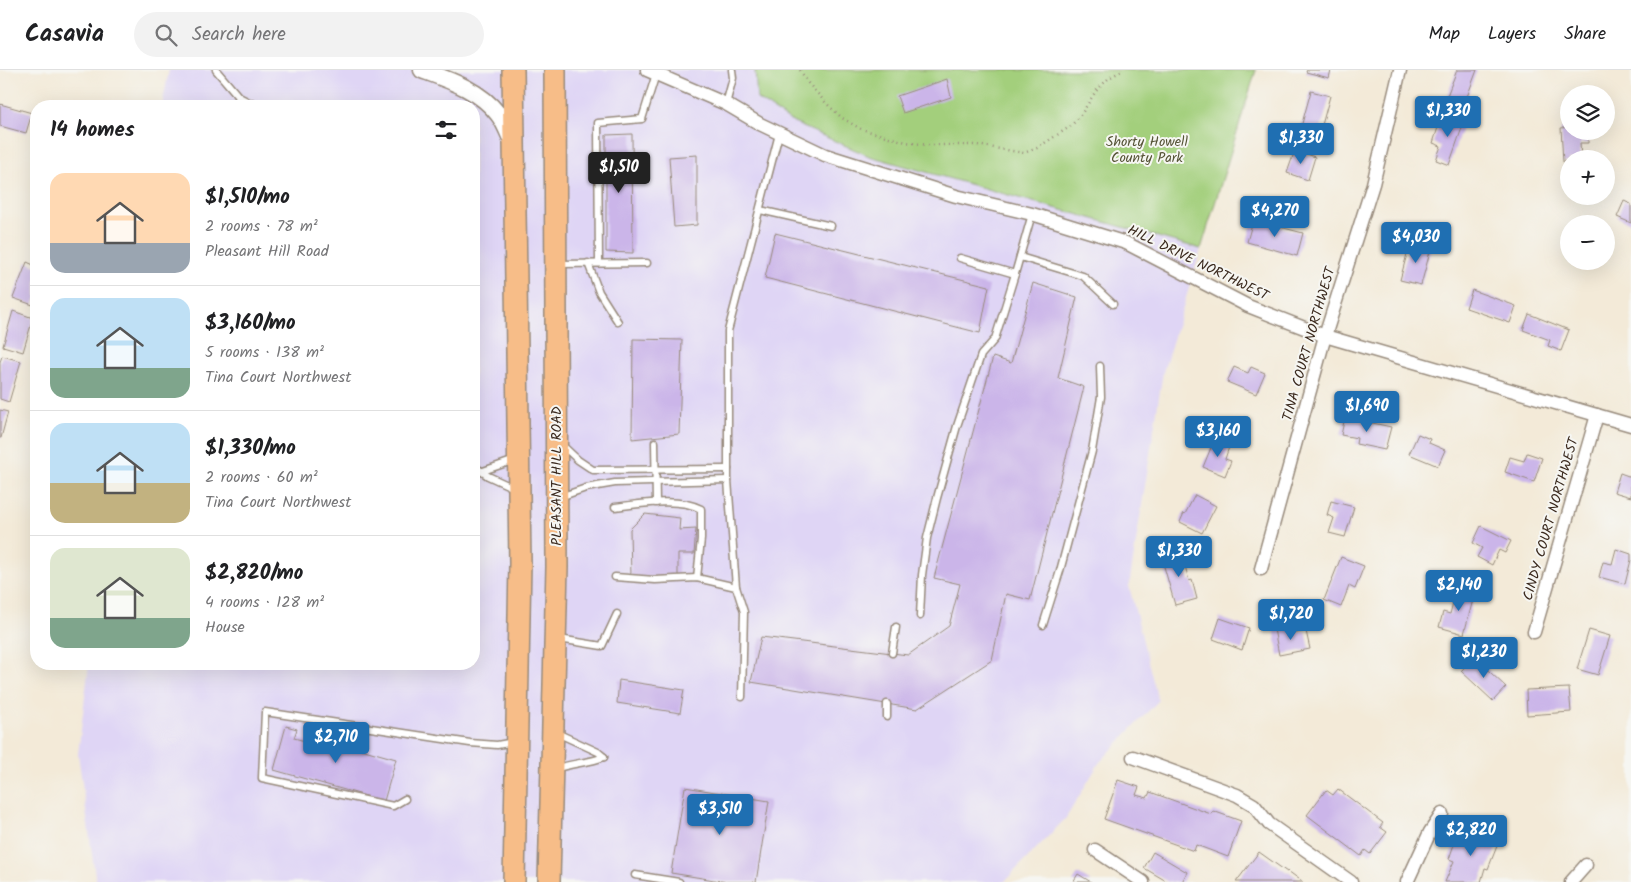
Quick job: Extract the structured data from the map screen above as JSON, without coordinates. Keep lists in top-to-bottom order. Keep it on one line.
{"streets":{"highway":["PLEASANT HILL ROAD"],"street":["HILL DRIVE NORTHWEST","TINA COURT NORTHWEST","CINDY COURT NORTHWEST"]},"crossings":[["HILL DRIVE NORTHWEST","TINA COURT NORTHWEST"],["HILL DRIVE NORTHWEST","CINDY COURT NORTHWEST"]],"parks":["Shorty Howell County Park"],"page":{"header":"Casavia","search":"Search here","nav":["Map","Layers","Share"],"map_buttons":["+","−"],"price":["$1,330","$1,330","$1,510","$4,270","$4,030","$1,690","$3,160","$1,330","$2,140","$1,720","$1,230","$2,710","$3,510","$2,820"],"heading":"14 homes","list":[{"name":"$1,510/mo","note":"2 rooms · 78 m² · Pleasant Hill Road"},{"name":"$3,160/mo","note":"5 rooms · 138 m² · Tina Court Northwest"},{"name":"$1,330/mo","note":"2 rooms · 60 m² · Tina Court Northwest"},{"name":"$2,820/mo","note":"4 rooms · 128 m² · House"}]}}
